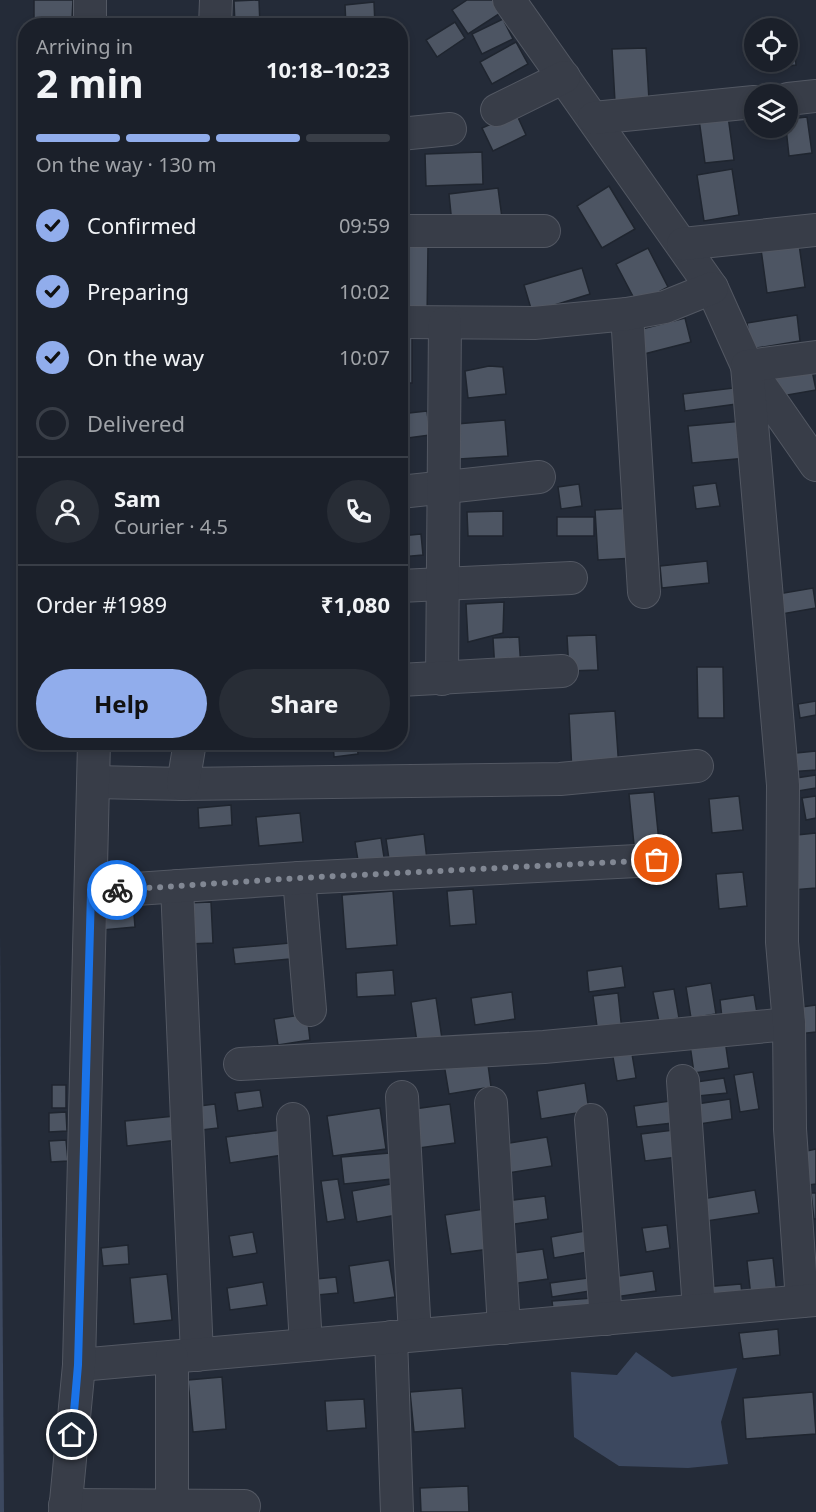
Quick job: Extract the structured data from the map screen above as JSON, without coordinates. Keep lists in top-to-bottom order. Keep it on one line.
{"page":{"heading":["2 min","Arriving in","10:18–10:23"],"panel":["Sam","Courier · 4.5","Order #1989","₹1,080"],"bar":"On the way · 130 m","list":[["Confirmed","09:59"],["Preparing","10:02"],["On the way","10:07"],"Delivered"],"buttons":["Help","Share"]}}
